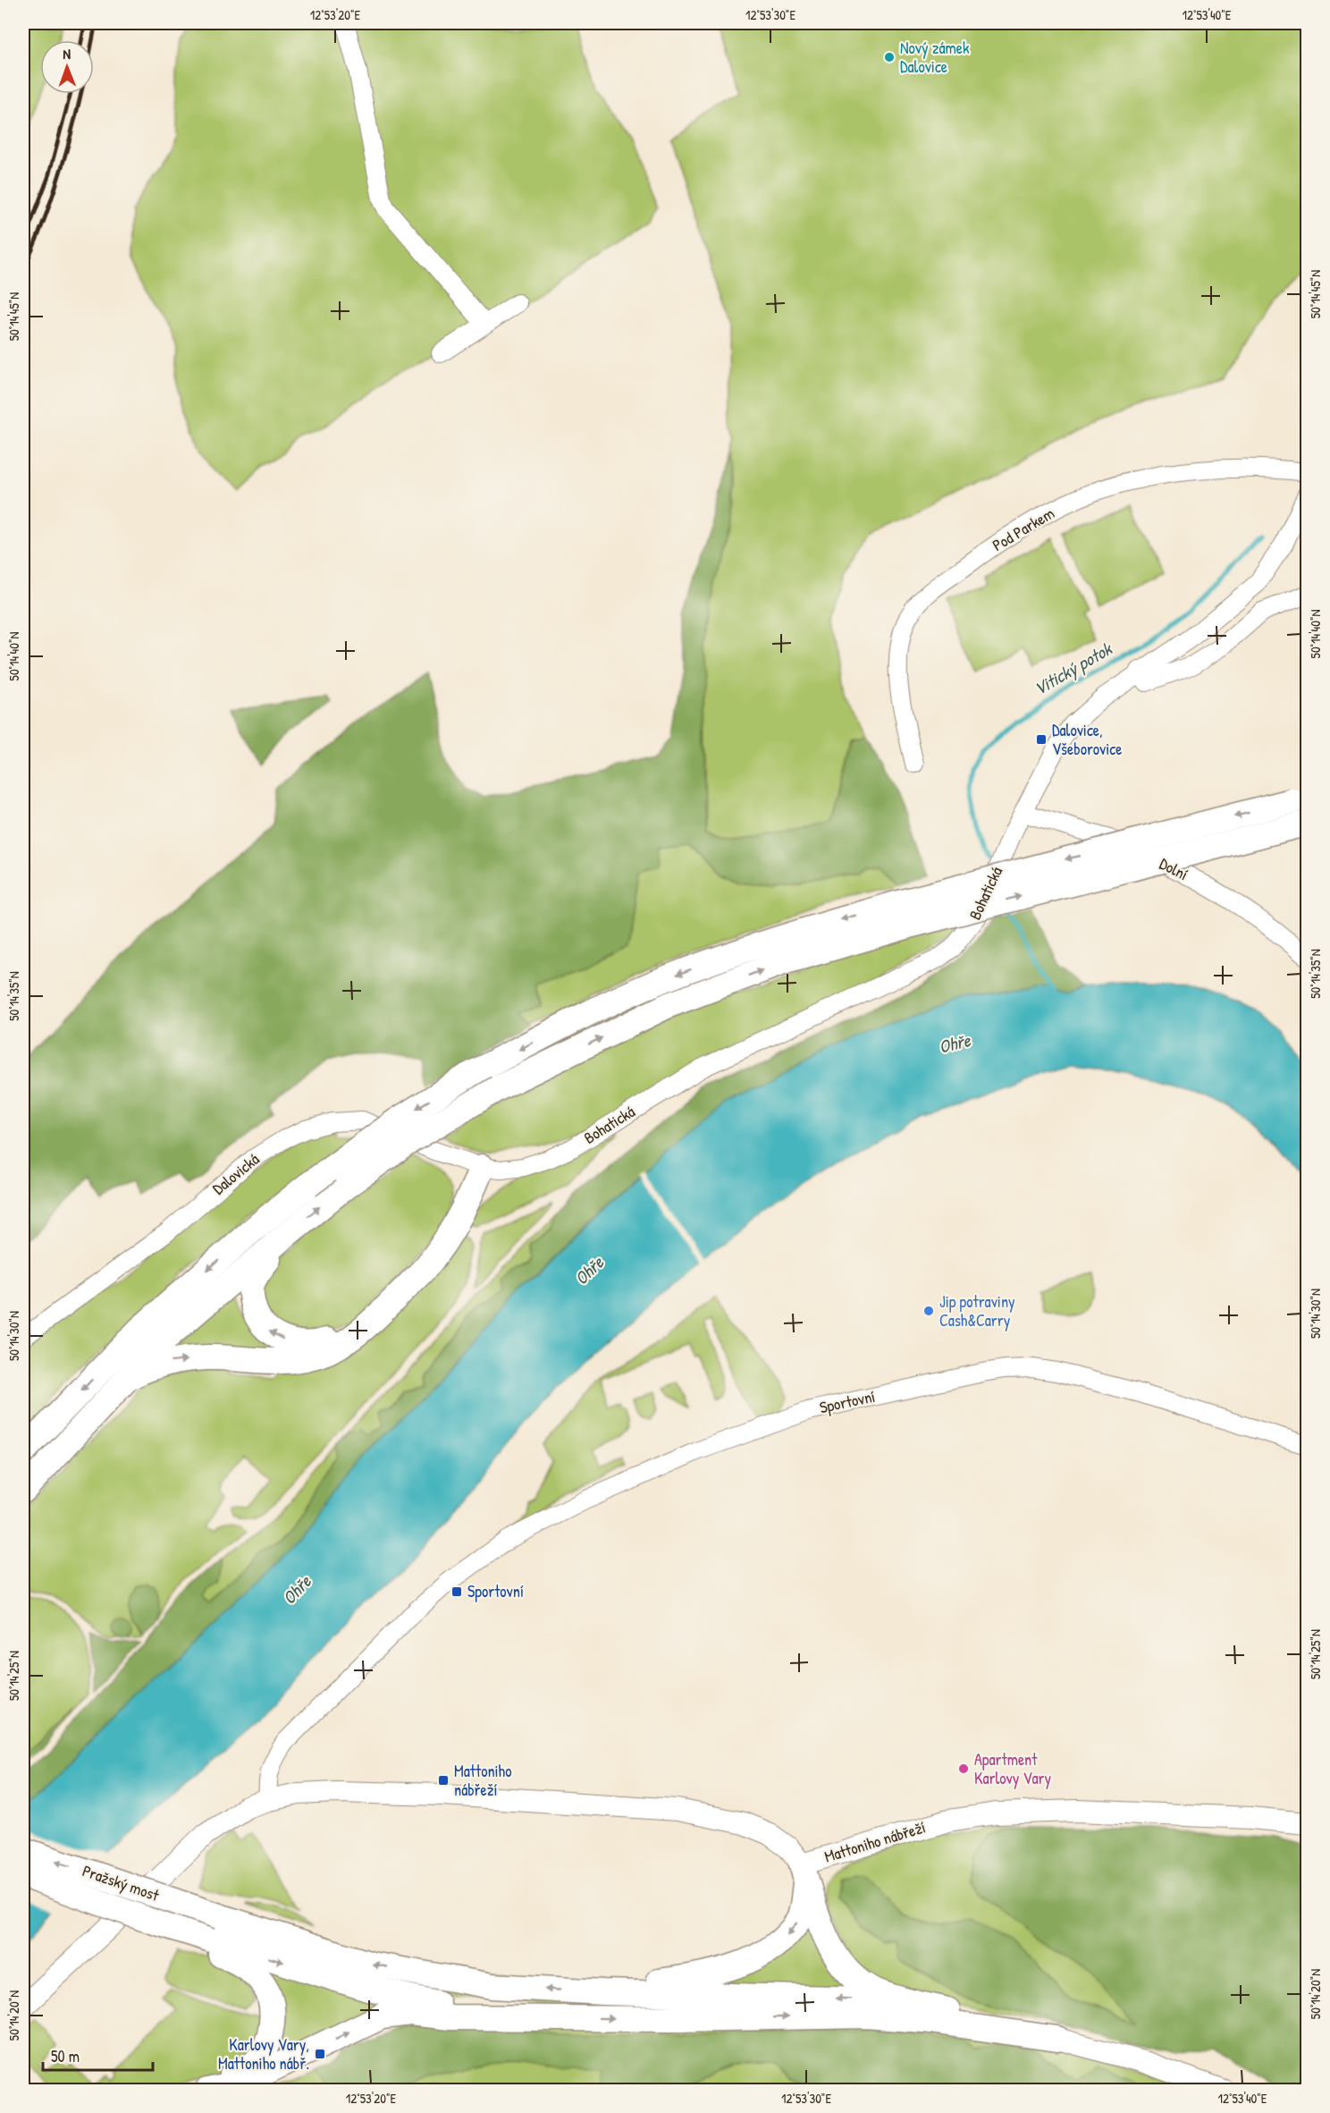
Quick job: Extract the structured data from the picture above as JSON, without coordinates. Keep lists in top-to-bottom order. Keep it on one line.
{"streets":{"highway":["Pražský most"],"main road":["Mattoniho nábřeží"],"street":["Pod Parkem","Dolní","Bohatická","Dalovická","Sportovní"]},"crossings":[["Dolní","Bohatická"],["Bohatická","Dalovická"]],"water":["Vitický potok","Ohře"],"places":{"other":["Nový zámek Dalovice","Jip potraviny Cash&Carry","Apartment Karlovy Vary"],"transit":["Dalovice, Všeborovice","Sportovní","Mattoniho nábřeží","Karlovy Vary, Mattoniho nábř."]},"scale_bar":"50 m","north":"top","coordinates":["12°53'20\"E","12°53'30\"E","12°53'40\"E","50°14'45\"N","50°14'40\"N","50°14'35\"N","50°14'30\"N","50°14'25\"N","50°14'20\"N"]}
